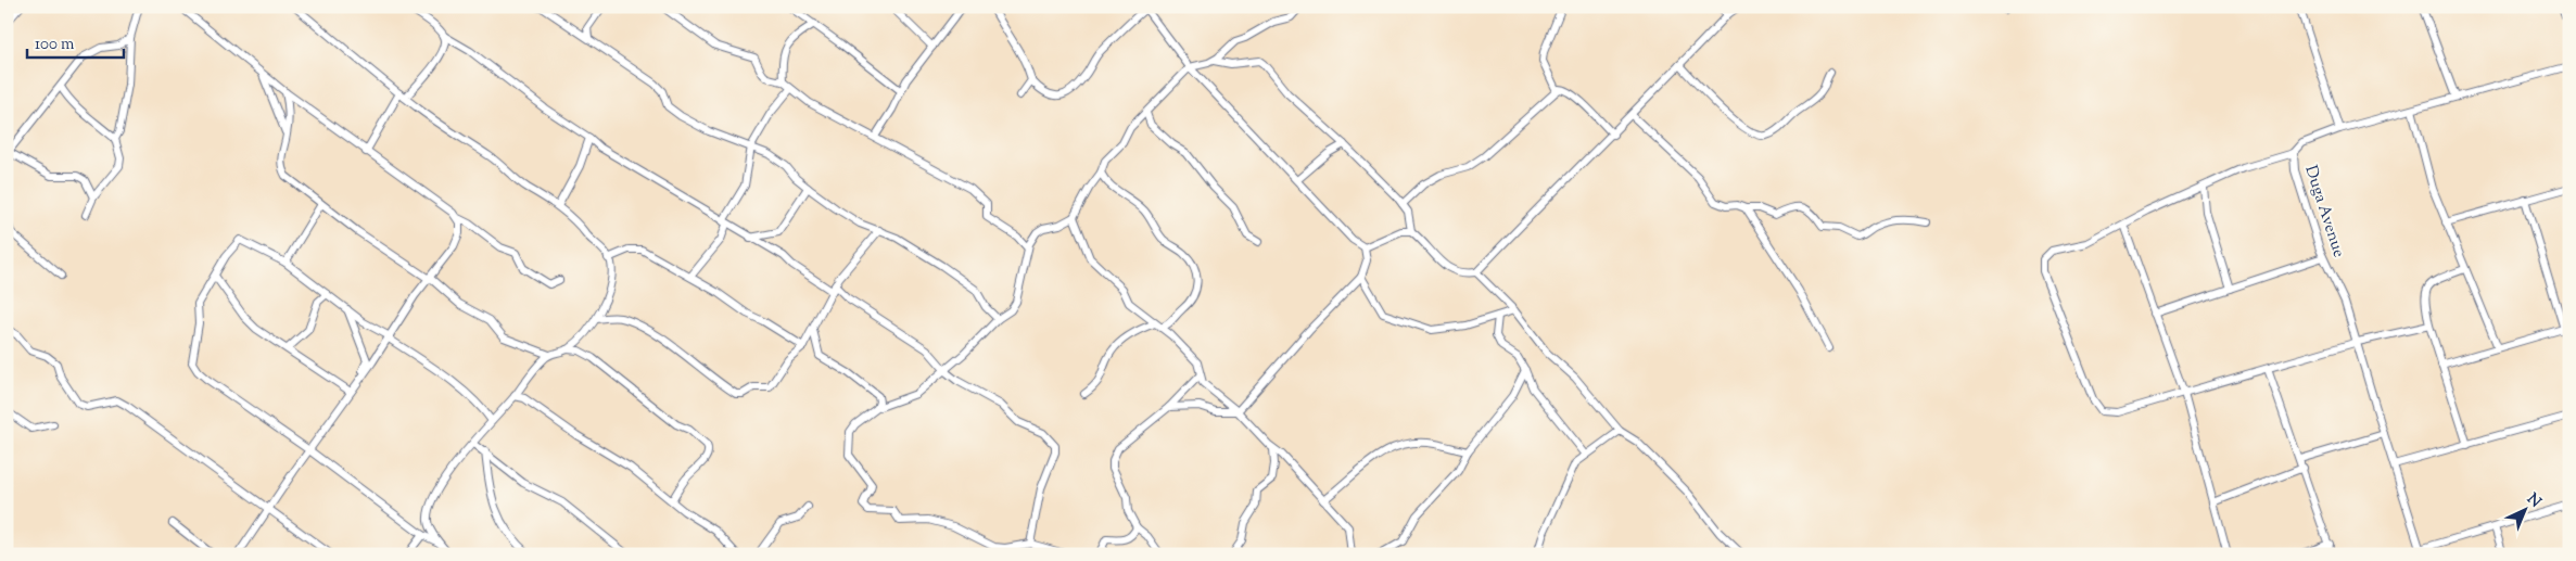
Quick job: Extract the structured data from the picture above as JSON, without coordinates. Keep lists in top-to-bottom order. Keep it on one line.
{"streets":{"street":["Duga Avenue"]},"scale_bar":"100 m","north":"top right"}
